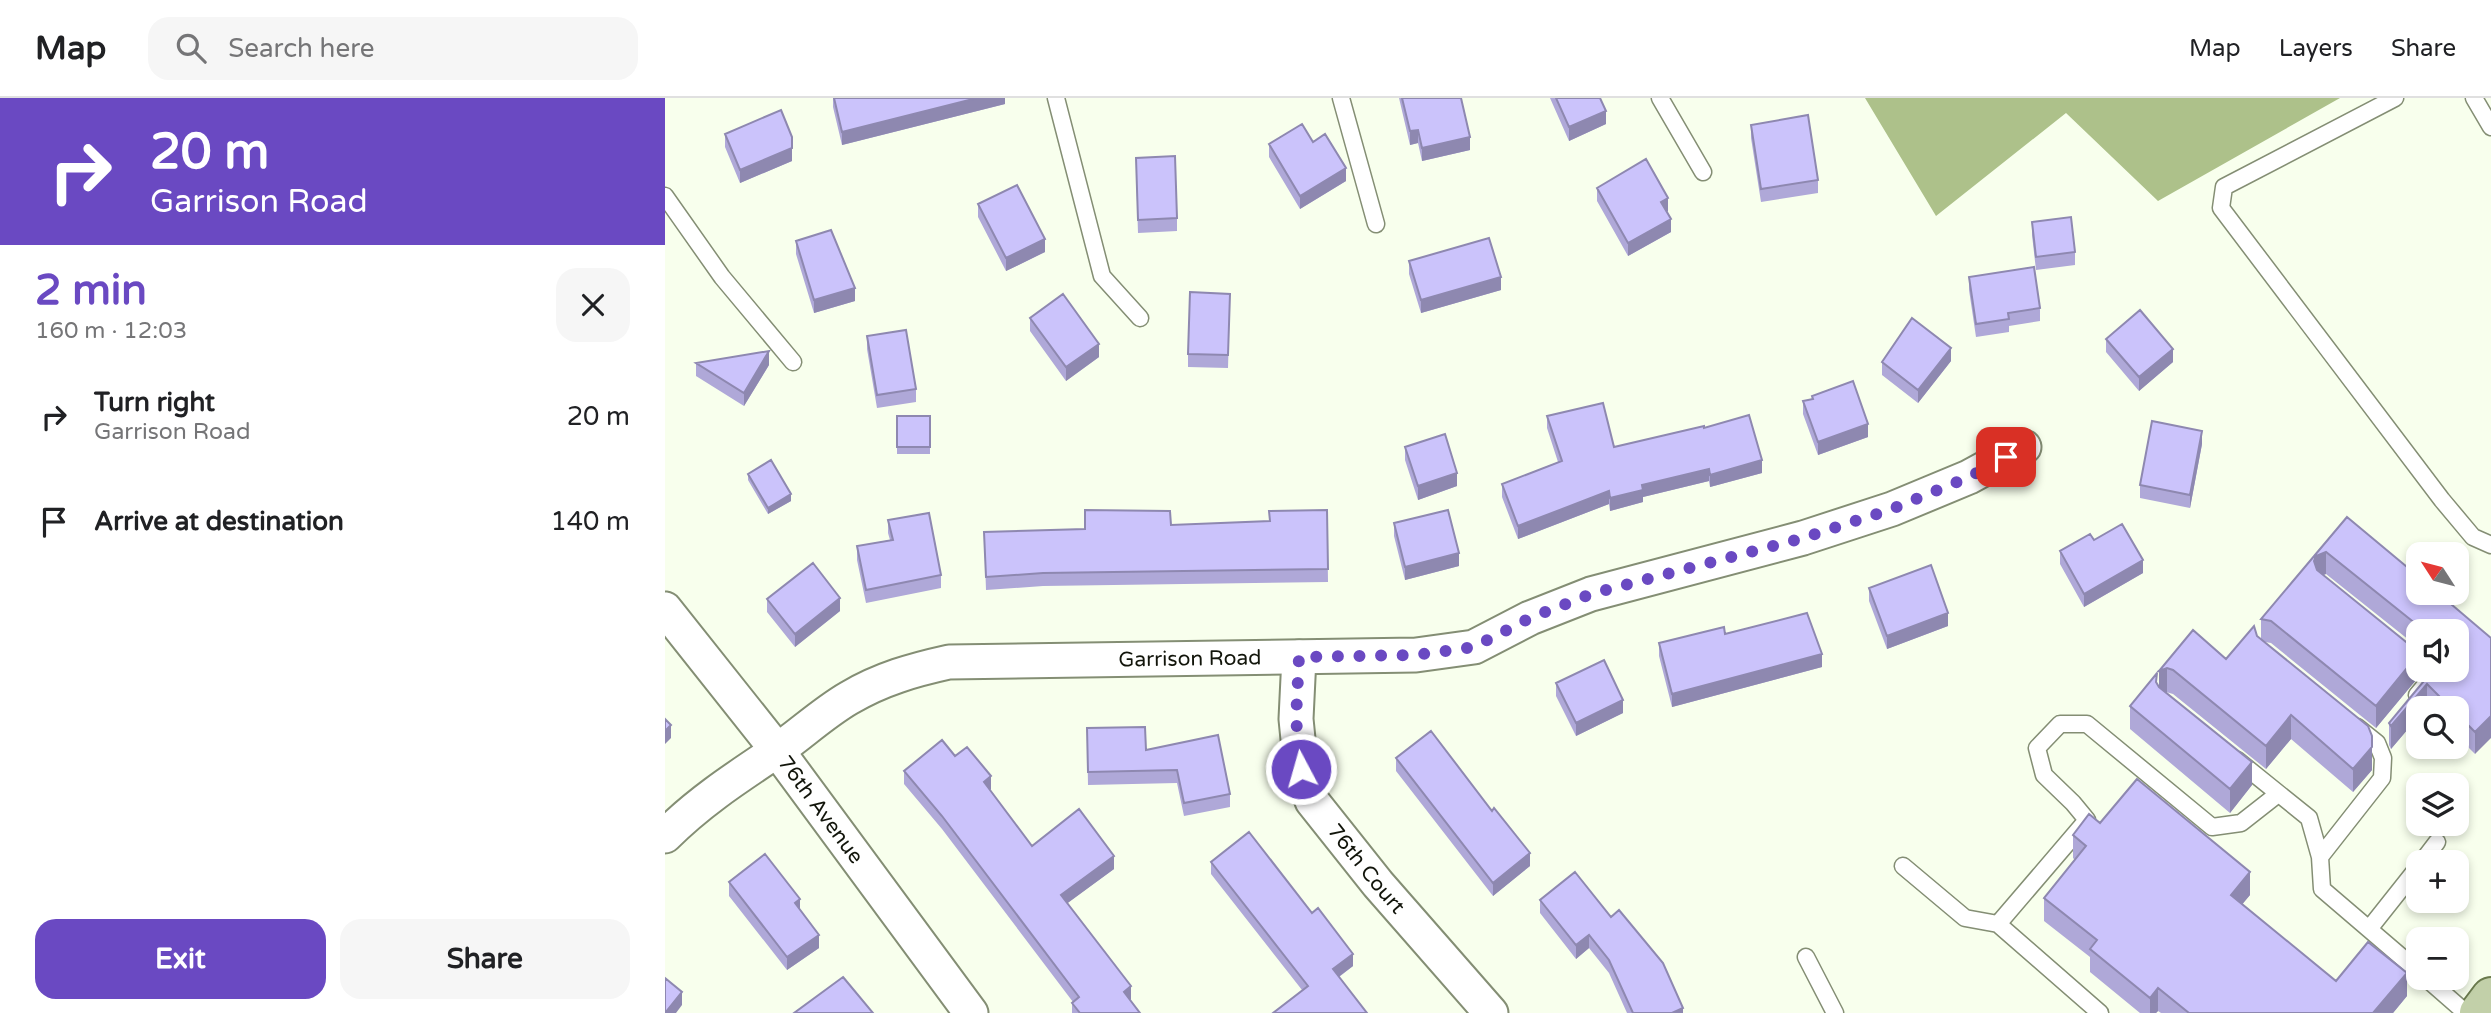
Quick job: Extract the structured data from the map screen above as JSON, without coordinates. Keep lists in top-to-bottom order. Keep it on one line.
{"streets":{"street":["Garrison Road","76th Avenue","76th Court"]},"crossings":[["Garrison Road","76th Avenue"],["Garrison Road","76th Court"]],"north":"top left","page":{"header":"Map","search":"Search here","nav":["Map","Layers","Share"],"turn":["20 m","Garrison Road"],"heading":["2 min","160 m · 12:03"],"list":[{"name":"Turn right","note":"Garrison Road","value":"20 m"},{"name":"Arrive at destination","value":"140 m"}],"map_buttons":["+","−"],"buttons":["Exit","Share"]}}
